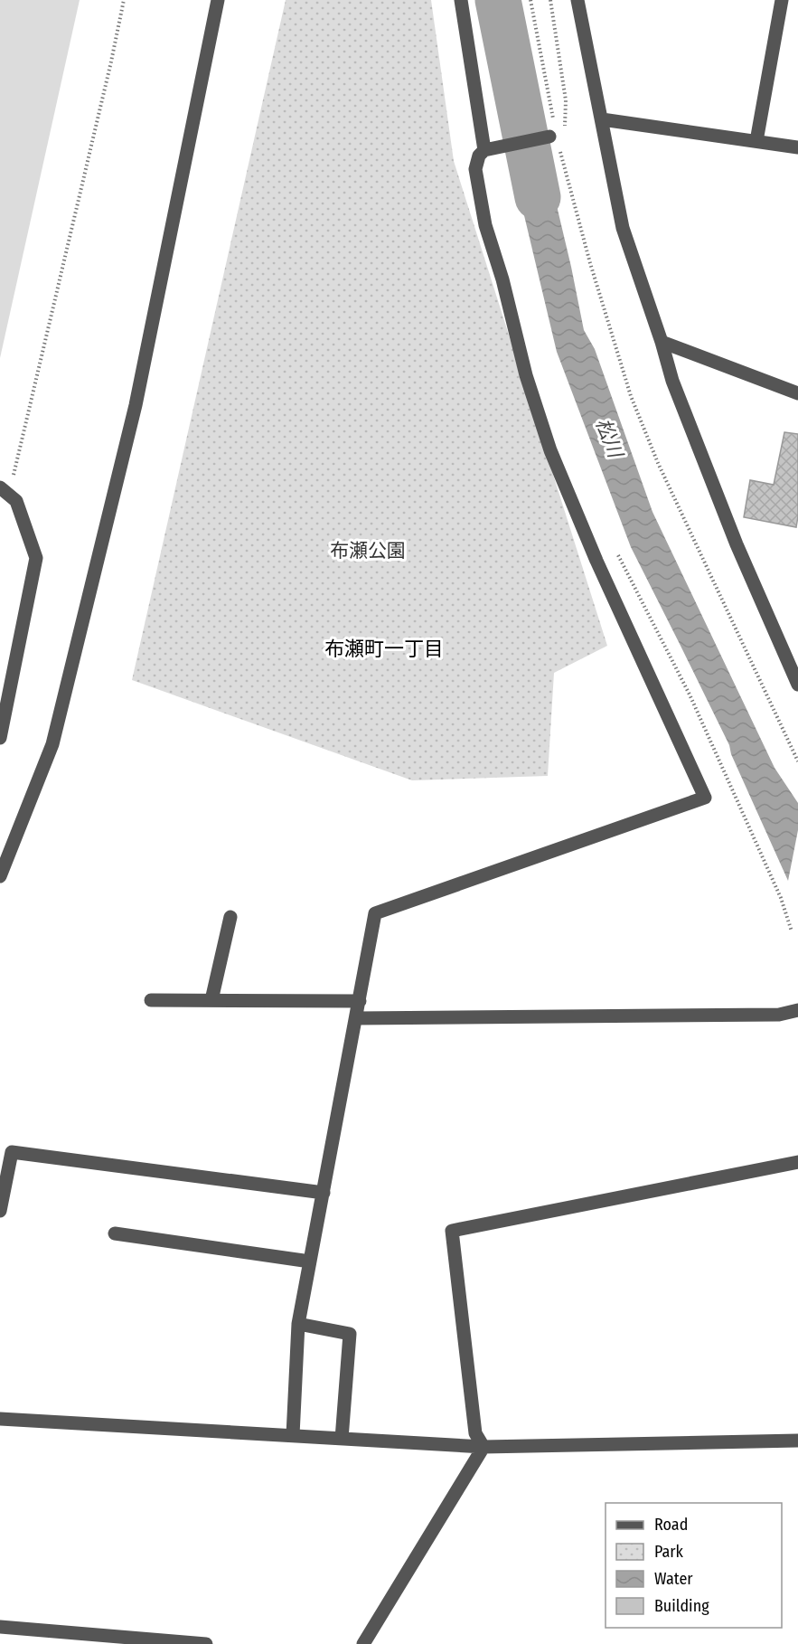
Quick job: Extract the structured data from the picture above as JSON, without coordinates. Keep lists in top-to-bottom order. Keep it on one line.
{"districts":["布瀬町一丁目"],"water":["松川"],"parks":["布瀬公園"],"legend":["Road","Park","Water","Building"]}
